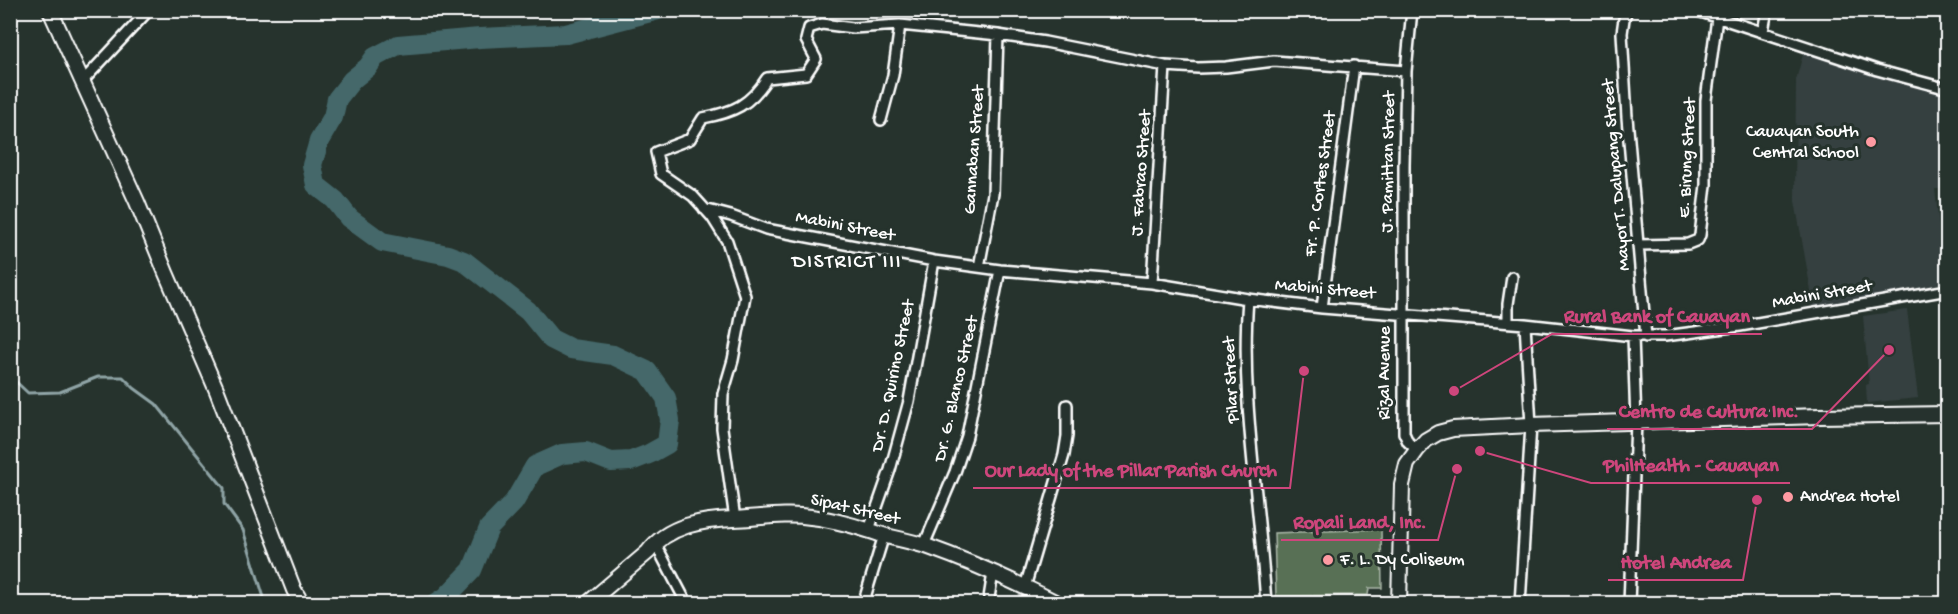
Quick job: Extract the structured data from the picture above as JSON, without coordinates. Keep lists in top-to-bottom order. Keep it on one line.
{"streets":{"street":["Gannaban Street","E. Birung Street","J. Pamittan Street","J. Fabrao Street","Mayor T. Dalupang Street","Fr. P. Cortes Street","Mabini Street","Rizal Avenue","Dr. D. Quirino Street","Pilar Street","Dr. G. Blanco Street","Sipat Street"]},"crossings":[["Gannaban Street","Mabini Street"],["E. Birung Street","Mayor T. Dalupang Street"],["J. Pamittan Street","Mabini Street"],["J. Pamittan Street","Rizal Avenue"],["J. Fabrao Street","Mabini Street"],["Mayor T. Dalupang Street","Mabini Street"],["Fr. P. Cortes Street","Mabini Street"],["Mabini Street","Rizal Avenue"],["Mabini Street","Dr. D. Quirino Street"],["Mabini Street","Pilar Street"],["Mabini Street","Dr. G. Blanco Street"],["Dr. D. Quirino Street","Sipat Street"],["Dr. G. Blanco Street","Sipat Street"]],"districts":["DISTRICT III"],"places":["Cauayan South Central School","Centro de Cultura Inc.","Our Lady of the Pillar Parish Church","Rural Bank of Cauayan","PhilHealth - Cauayan","Ropali Land, Inc.","Andrea Hotel","Hotel Andrea","F. L. Dy Coliseum"]}
